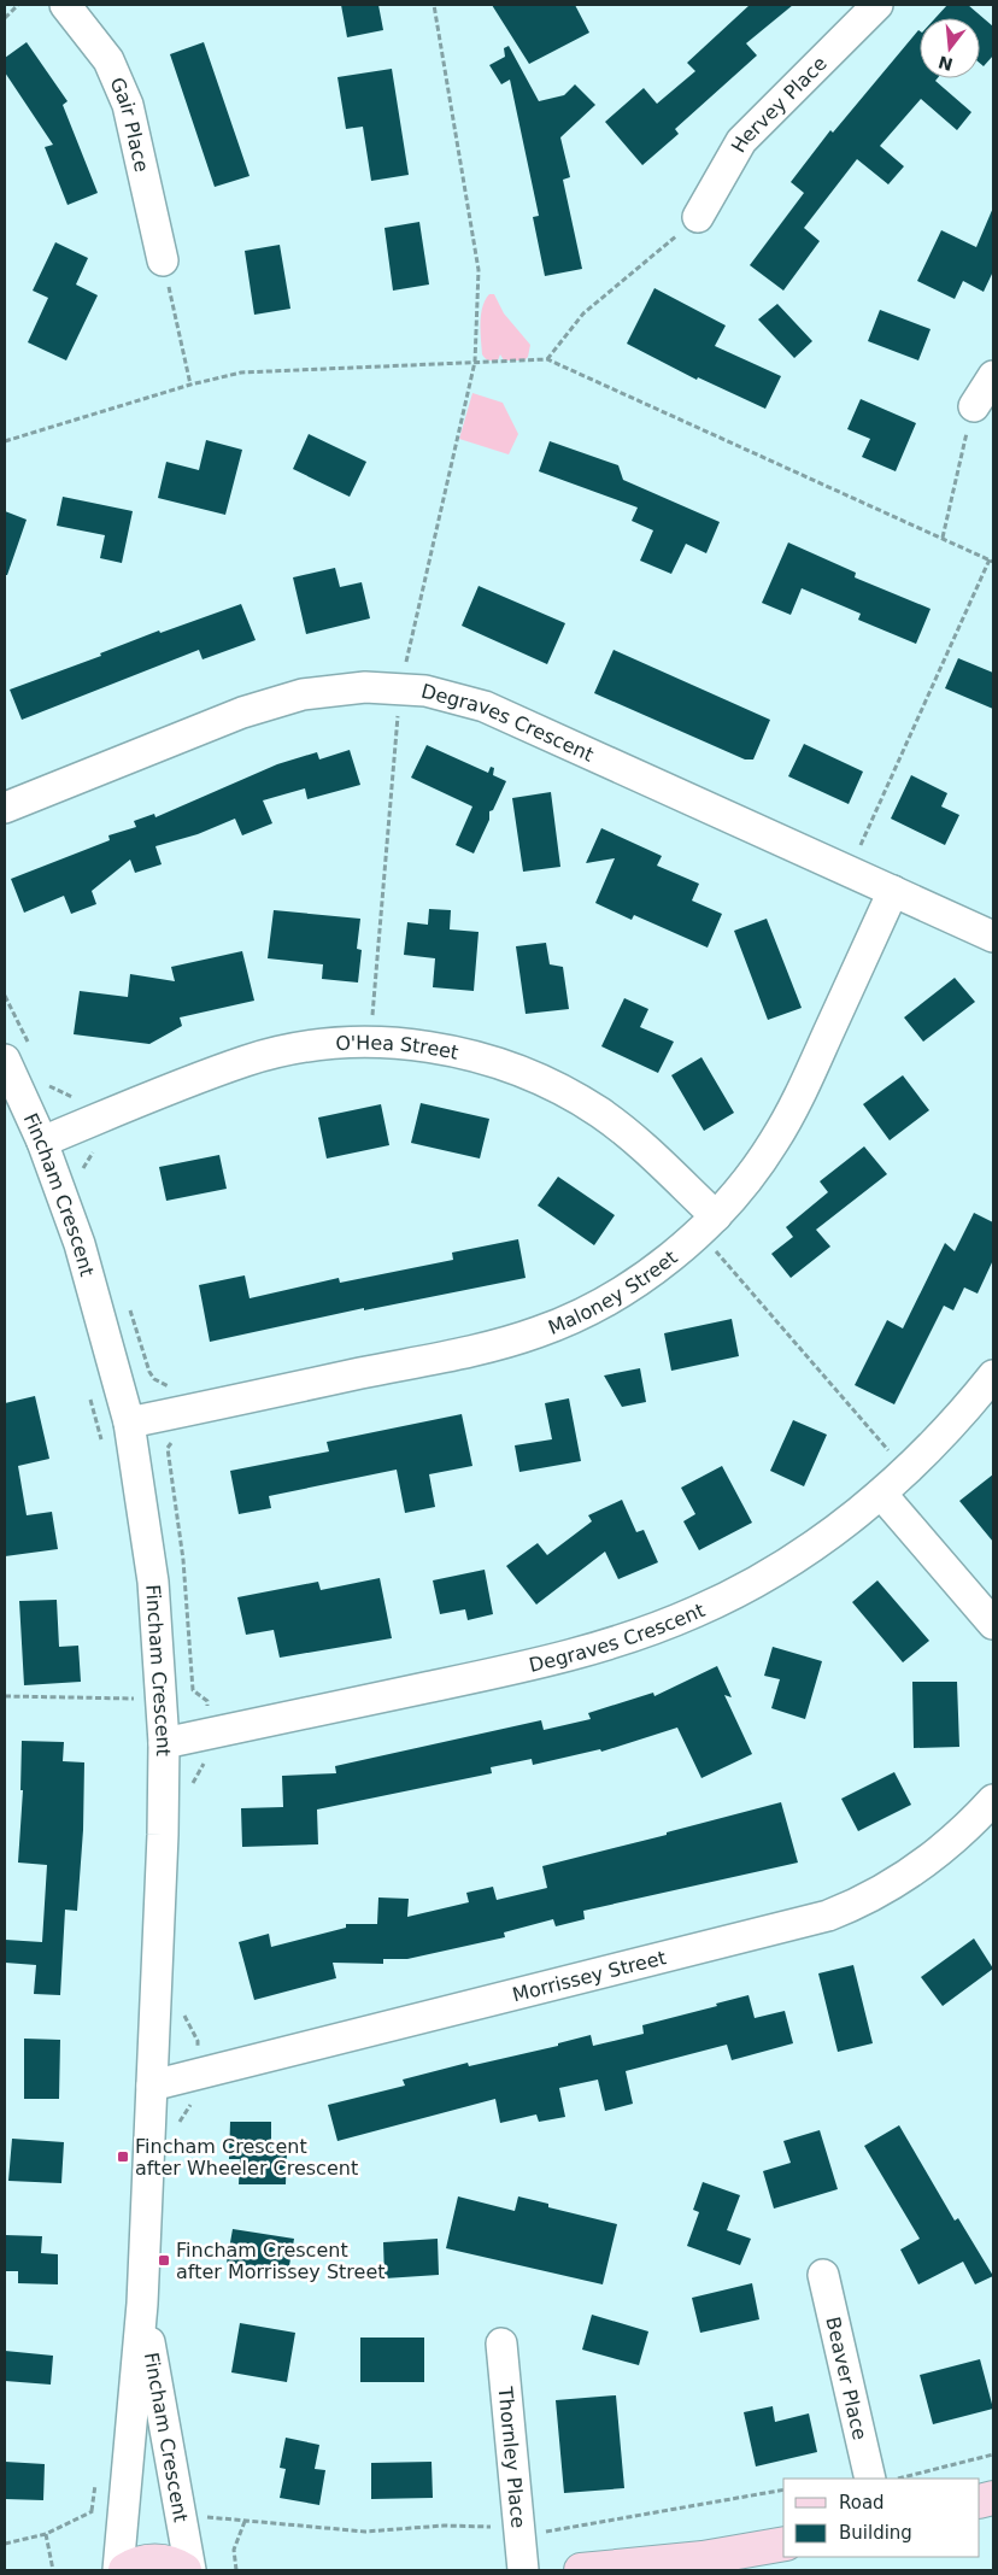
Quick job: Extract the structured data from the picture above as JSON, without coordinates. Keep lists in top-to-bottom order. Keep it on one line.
{"streets":{"street":["Hervey Place","Gair Place","Degraves Crescent","O'Hea Street","Fincham Crescent","Maloney Street","Morrissey Street","Beaver Place","Thornley Place"]},"crossings":[["Degraves Crescent","Fincham Crescent"],["Degraves Crescent","Maloney Street"],["O'Hea Street","Fincham Crescent"],["O'Hea Street","Maloney Street"],["Fincham Crescent","Maloney Street"],["Fincham Crescent","Morrissey Street"]],"places":{"transit":["Fincham Crescent after Wheeler Crescent","Fincham Crescent after Morrissey Street"]},"legend":["Road","Building"],"north":"bottom"}
